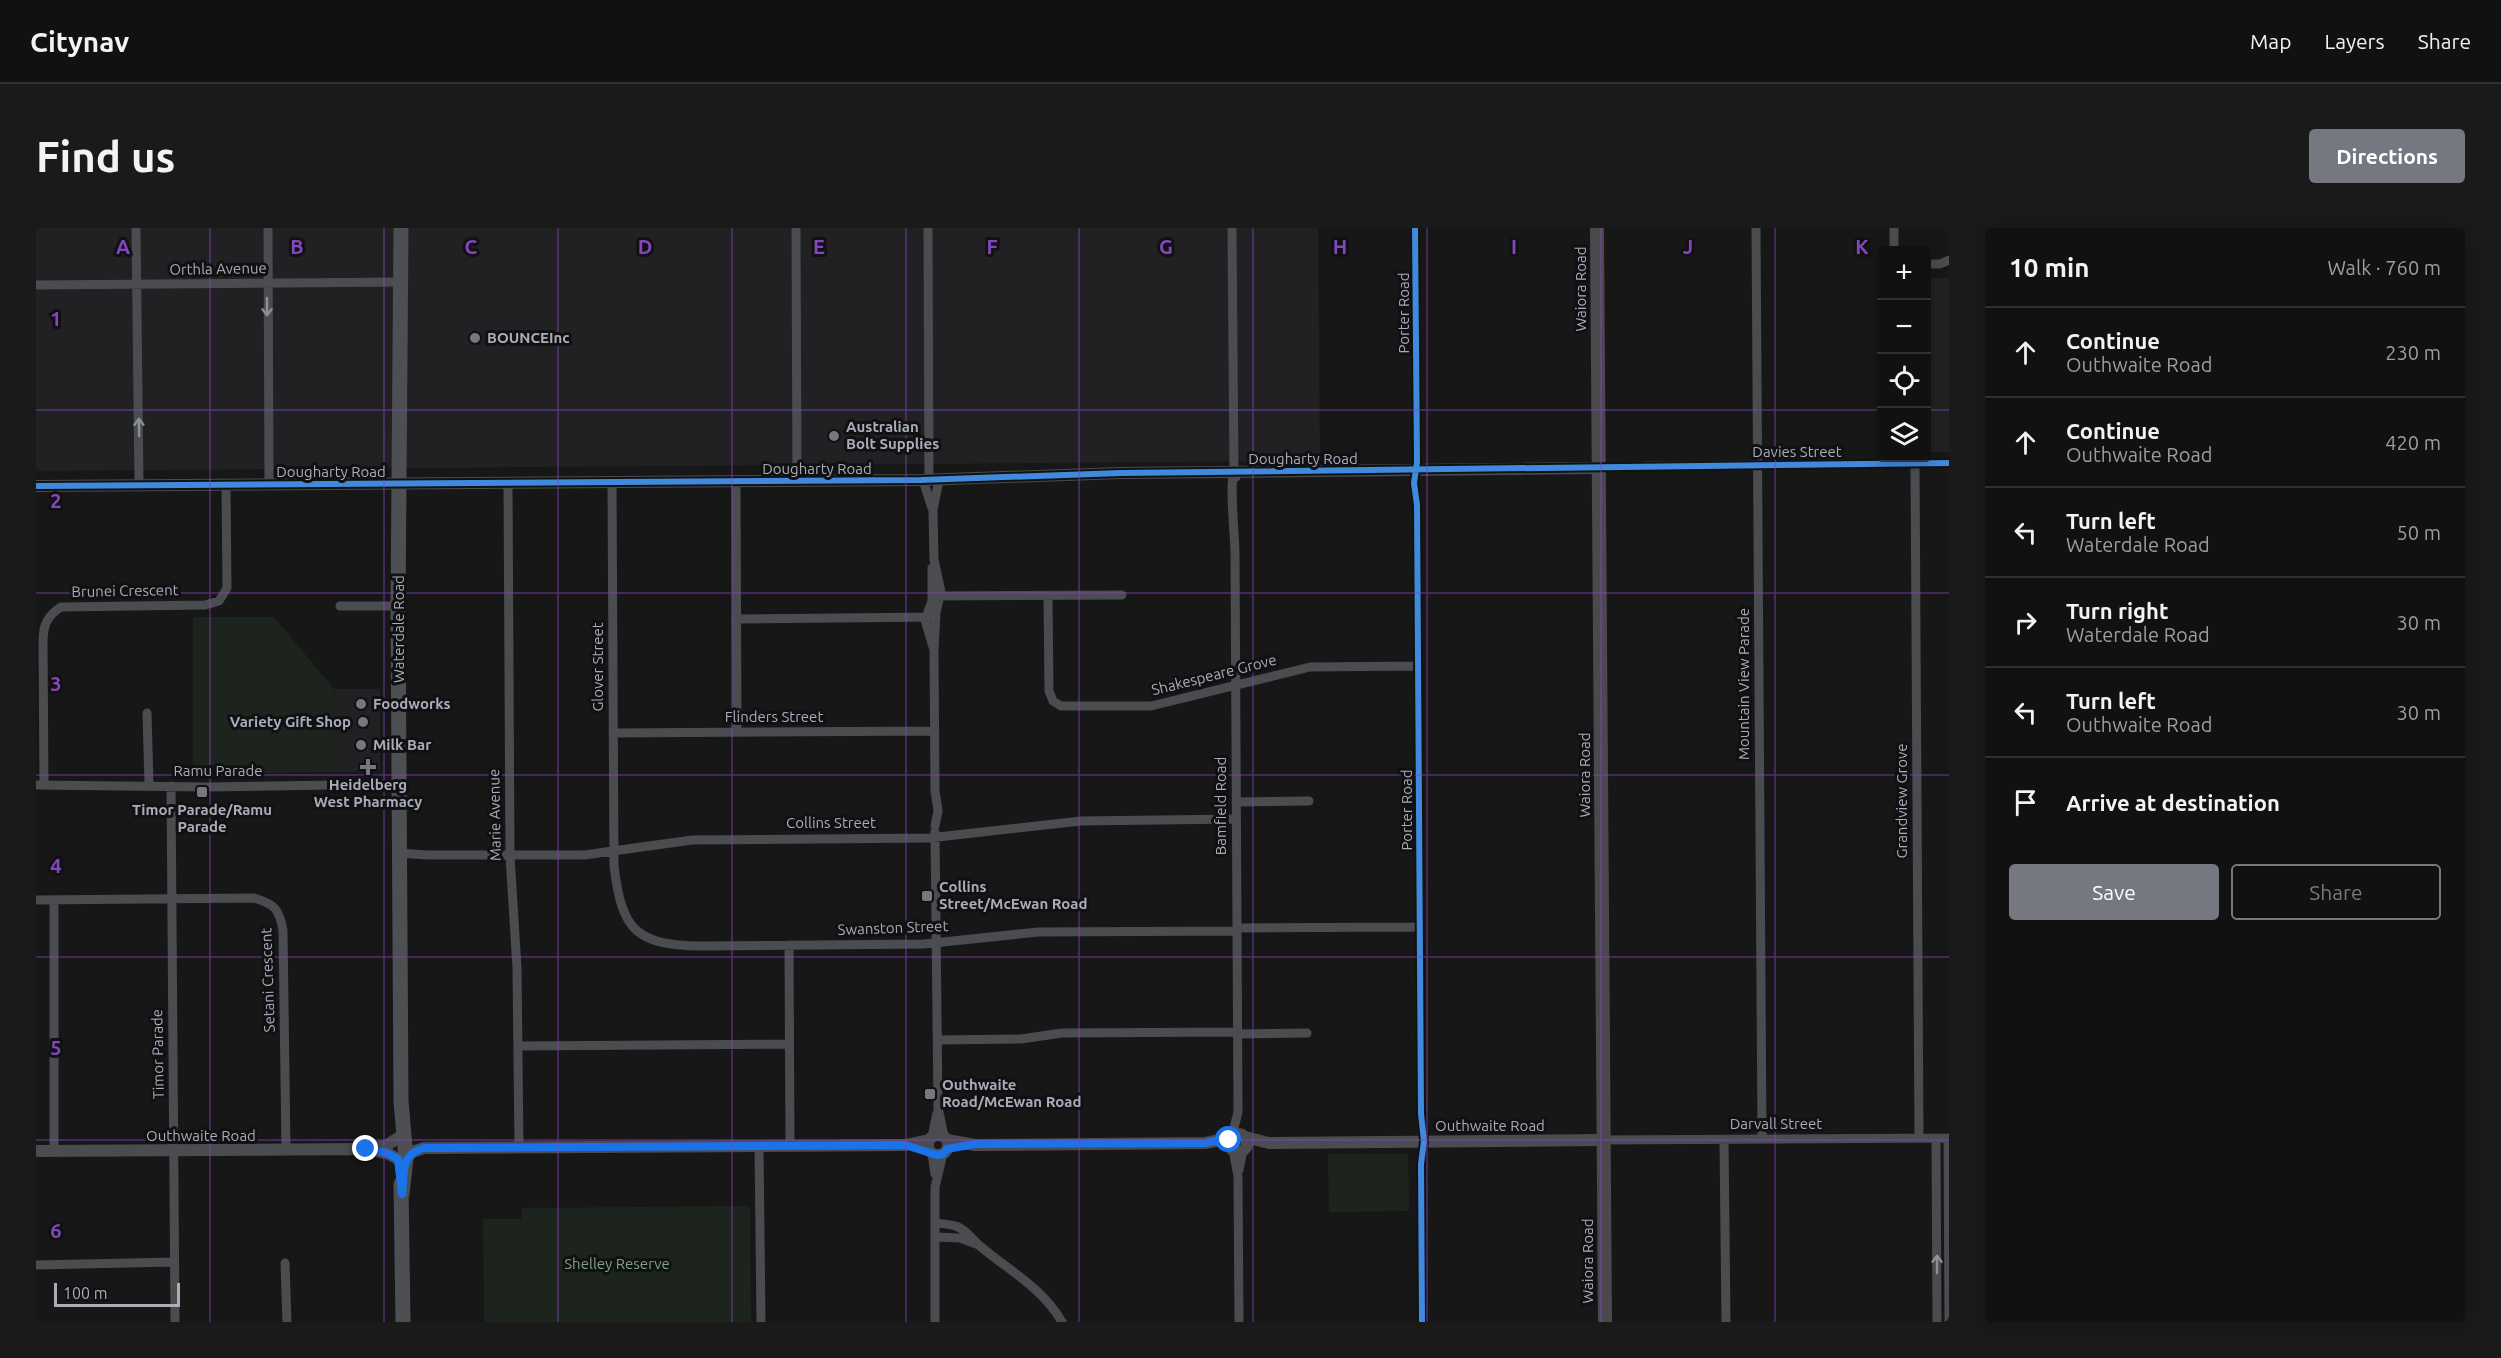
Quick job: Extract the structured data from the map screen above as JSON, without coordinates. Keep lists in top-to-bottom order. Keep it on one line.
{"streets":{"main road":["Waiora Road","Waterdale Road"],"street":["Orthla Avenue","Porter Road","Davies Street","Dougharty Road","Brunei Crescent","Glover Street","Shakespeare Grove","Mountain View Parade","Flinders Street","Ramu Parade","Grandview Grove","Bamfield Road","Marie Avenue","Collins Street","Swanston Street","Setani Crescent","Timor Parade","Darvall Street","Outhwaite Road"]},"crossings":[["Orthla Avenue","Waterdale Road"],["Waiora Road","Dougharty Road"],["Waiora Road","Darvall Street"],["Waiora Road","Outhwaite Road"],["Porter Road","Dougharty Road"],["Porter Road","Shakespeare Grove"],["Porter Road","Swanston Street"],["Porter Road","Outhwaite Road"],["Davies Street","Mountain View Parade"],["Davies Street","Grandview Grove"],["Dougharty Road","Brunei Crescent"],["Dougharty Road","Waterdale Road"],["Dougharty Road","Glover Street"],["Dougharty Road","Bamfield Road"],["Dougharty Road","Marie Avenue"],["Brunei Crescent","Ramu Parade"],["Waterdale Road","Ramu Parade"],["Waterdale Road","Collins Street"],["Waterdale Road","Outhwaite Road"],["Glover Street","Flinders Street"],["Glover Street","Collins Street"],["Glover Street","Swanston Street"],["Shakespeare Grove","Bamfield Road"],["Mountain View Parade","Darvall Street"],["Ramu Parade","Timor Parade"],["Grandview Grove","Darvall Street"],["Bamfield Road","Collins Street"],["Bamfield Road","Swanston Street"],["Bamfield Road","Outhwaite Road"],["Marie Avenue","Collins Street"],["Marie Avenue","Outhwaite Road"],["Collins Street","Swanston Street"],["Setani Crescent","Timor Parade"],["Setani Crescent","Outhwaite Road"],["Timor Parade","Outhwaite Road"],["Darvall Street","Outhwaite Road"]],"parks":["Shelley Reserve"],"places":{"other":["BOUNCEInc","Australian Bolt Supplies","Foodworks","Variety Gift Shop","Milk Bar"],"health":["Heidelberg West Pharmacy"],"transit":["Timor Parade/Ramu Parade","Collins Street/McEwan Road","Outhwaite Road/McEwan Road"]},"scale_bar":"100 m","page":{"header":"Citynav","nav":["Map","Layers","Share"],"buttons":["Directions",["Save","Share"]],"title":"Find us","heading":["10 min","Walk · 760 m"],"map_buttons":["+","−"],"list":[["Continue","Outhwaite Road","230 m"],["Continue","Outhwaite Road","420 m"],["Turn left","Waterdale Road","50 m"],["Turn right","Waterdale Road","30 m"],["Turn left","Outhwaite Road","30 m"],"Arrive at destination"],"scale":"100 m"},"grid":{"columns":["A","B","C","D","E","F","G","H","I","J","K"],"rows":["1","2","3","4","5","6"]}}
